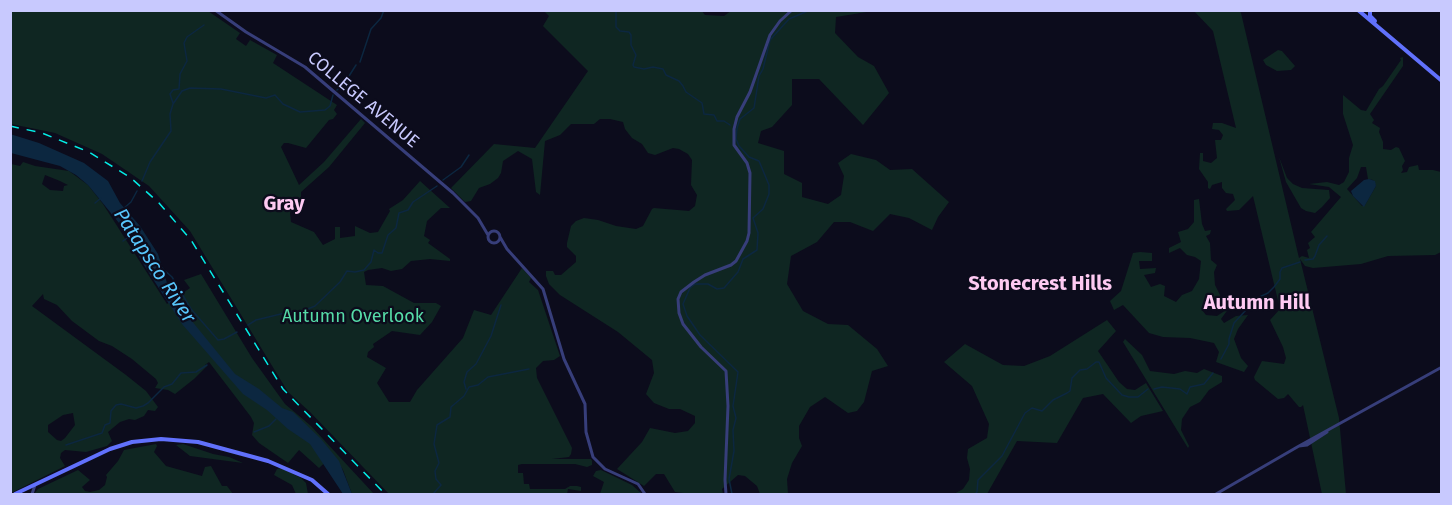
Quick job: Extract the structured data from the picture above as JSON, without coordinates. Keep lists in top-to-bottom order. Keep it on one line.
{"streets":{"street":["COLLEGE AVENUE"]},"districts":["Gray","Stonecrest Hills","Autumn Hill"],"water":["Patapsco River"],"parks":["Autumn Overlook"]}
